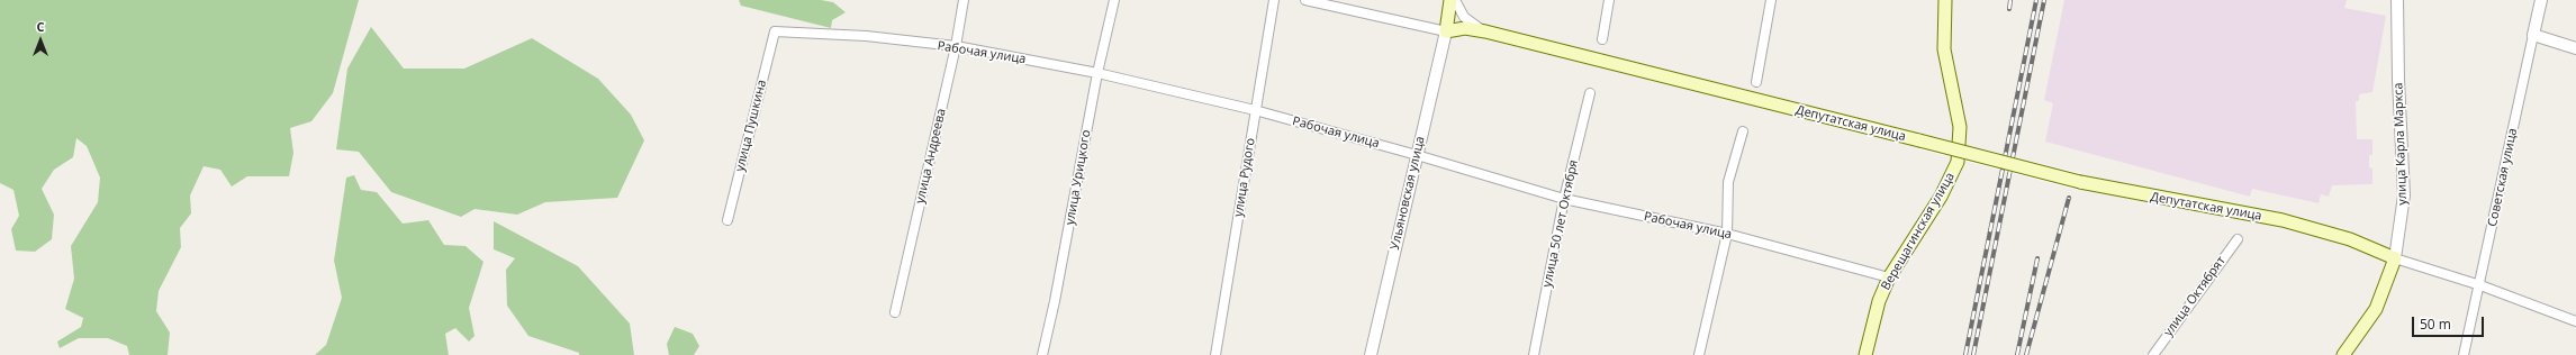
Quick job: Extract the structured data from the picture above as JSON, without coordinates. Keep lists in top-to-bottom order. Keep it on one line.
{"streets":{"main road":["Депутатская улица","улица Карла Маркса","Верещагинская улица"],"street":["Рабочая улица","улица Пушкина","улица Андреева","улица Урицкого","улица Рудого","Советская улица","Ульяновская улица","улица 50 лет Октября","улица Октябрят"]},"crossings":[["Рабочая улица","улица Пушкина"],["Рабочая улица","улица Андреева"],["Рабочая улица","улица Урицкого"],["Рабочая улица","улица Рудого"],["Рабочая улица","Ульяновская улица"],["Рабочая улица","улица 50 лет Октября"],["Рабочая улица","Верещагинская улица"],["Депутатская улица","улица Карла Маркса"],["Депутатская улица","Ульяновская улица"]],"scale_bar":"50 m","north":"top"}
